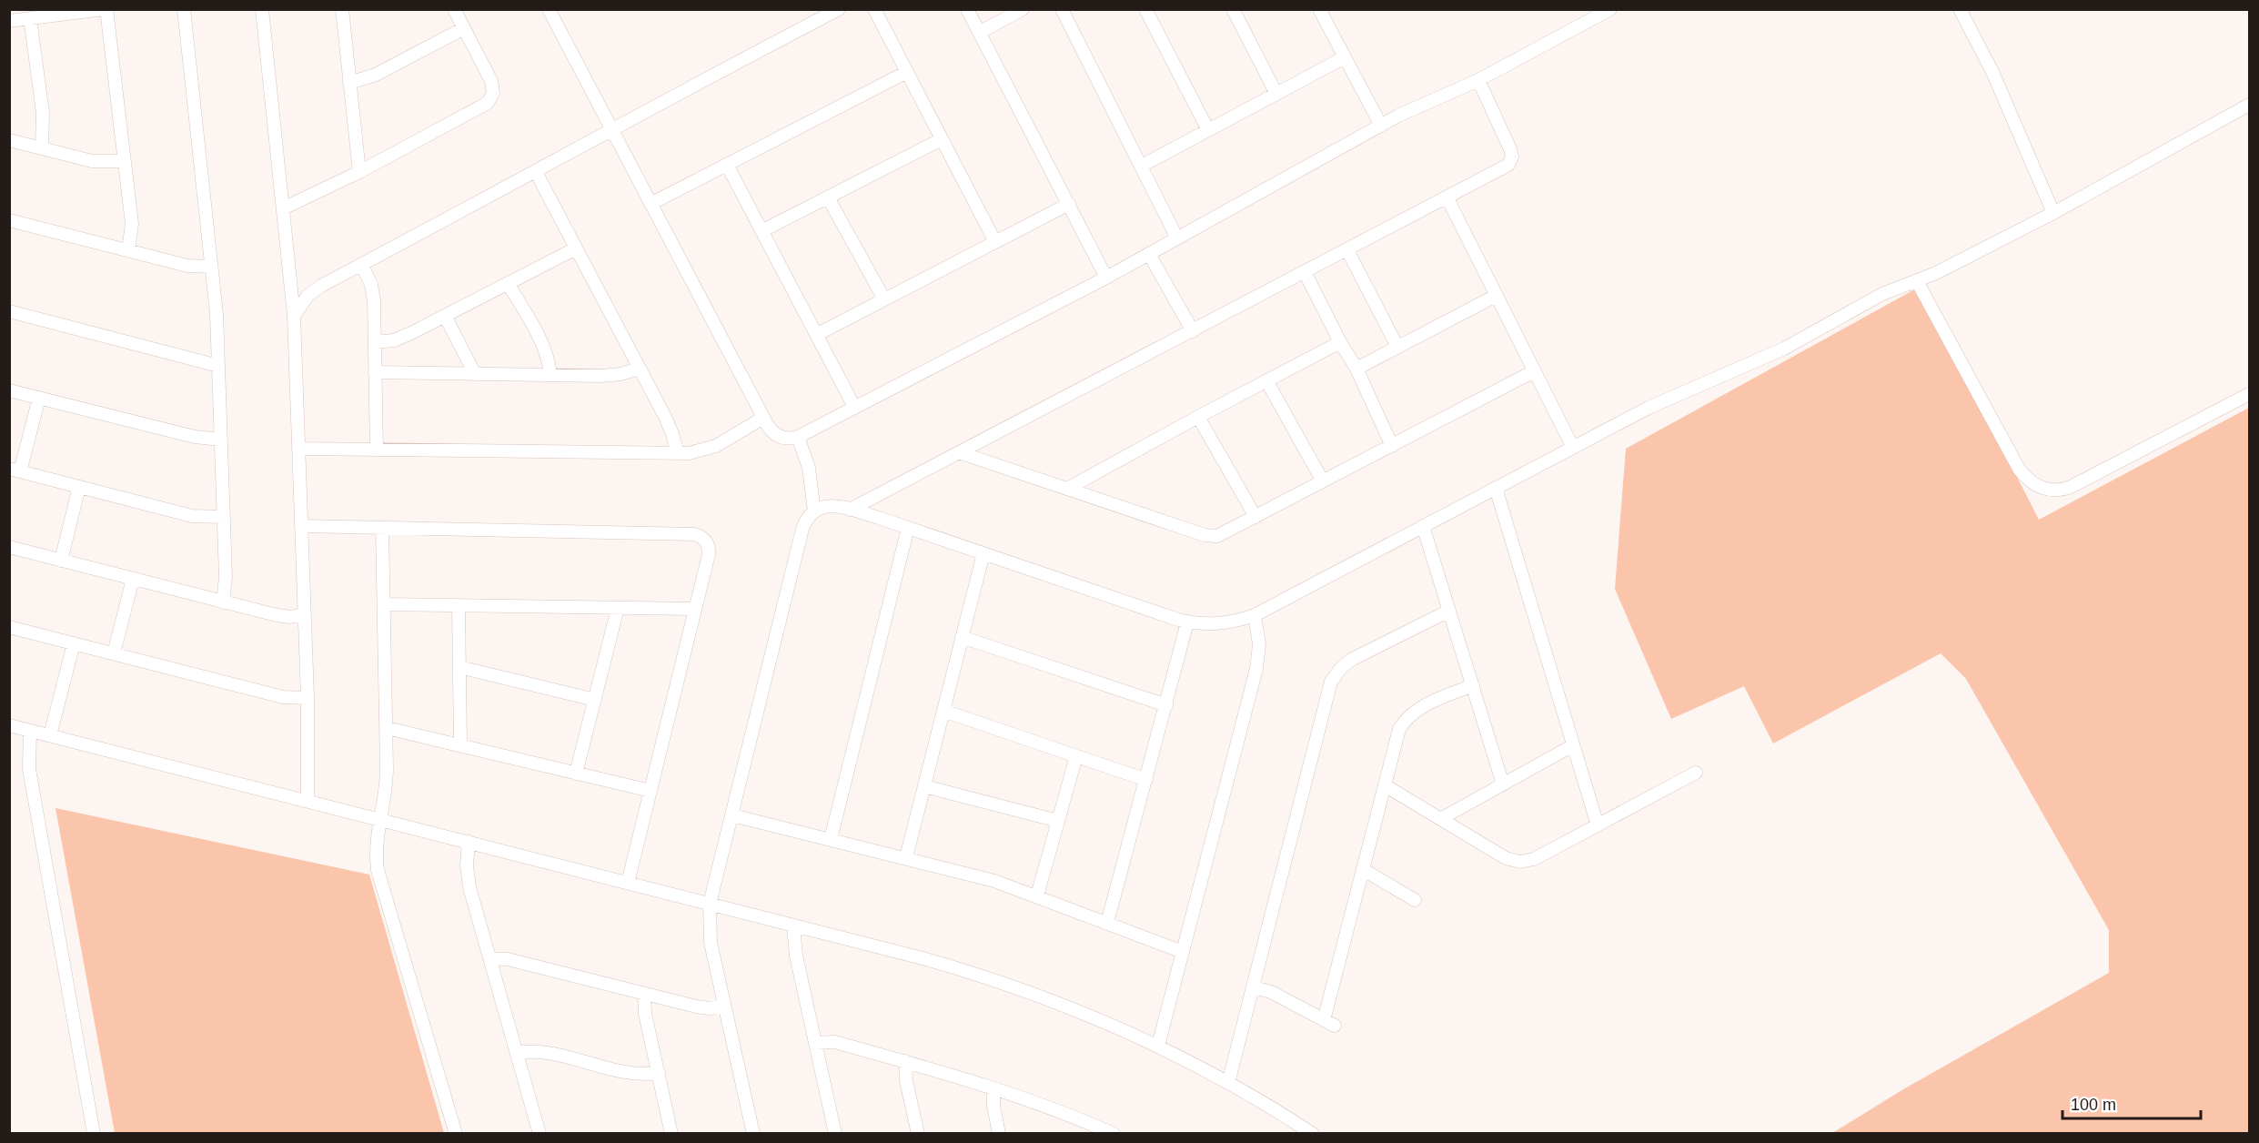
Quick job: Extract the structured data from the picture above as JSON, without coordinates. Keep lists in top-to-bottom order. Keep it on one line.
{"scale_bar":"100 m"}
